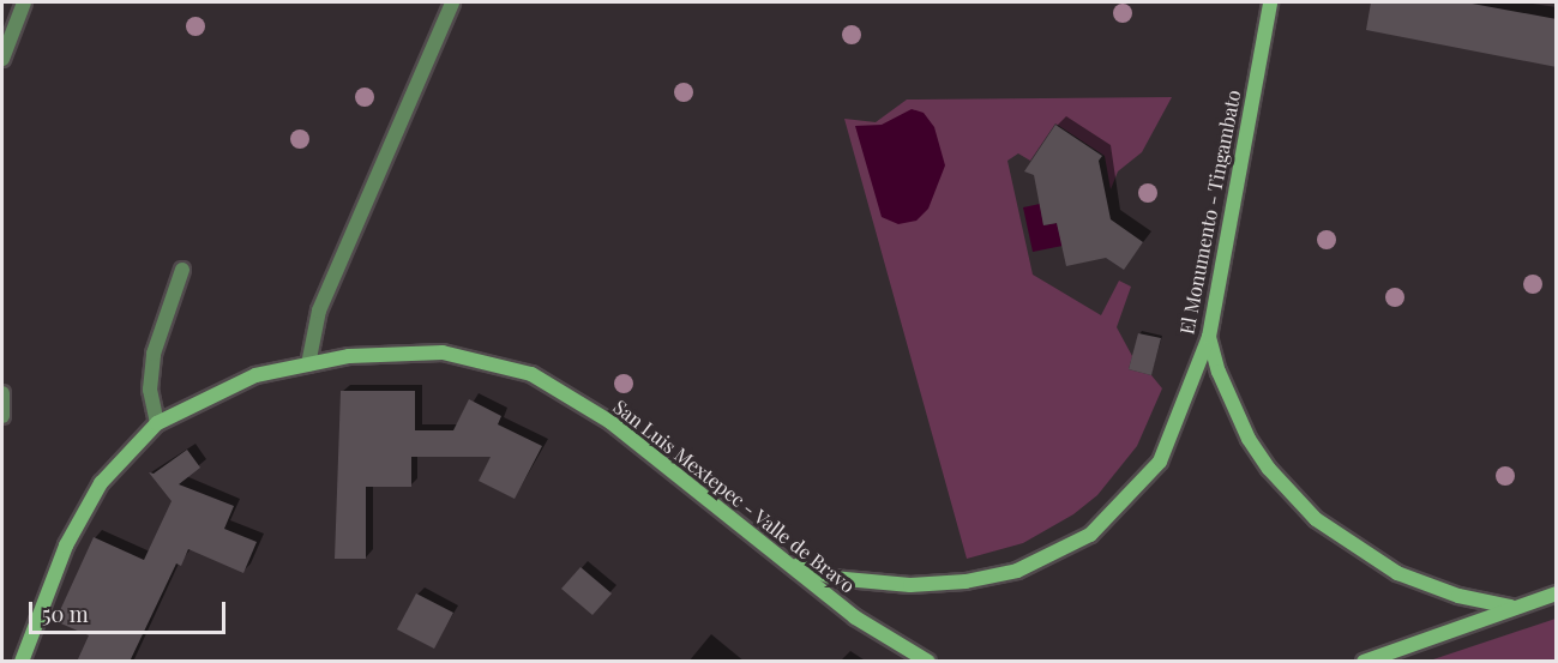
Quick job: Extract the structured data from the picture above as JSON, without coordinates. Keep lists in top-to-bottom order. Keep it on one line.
{"streets":{"main road":["El Monumento - Tingambato","San Luis Mextepec - Valle de Bravo"]},"crossings":[["El Monumento - Tingambato","San Luis Mextepec - Valle de Bravo"]],"scale_bar":"50 m"}
